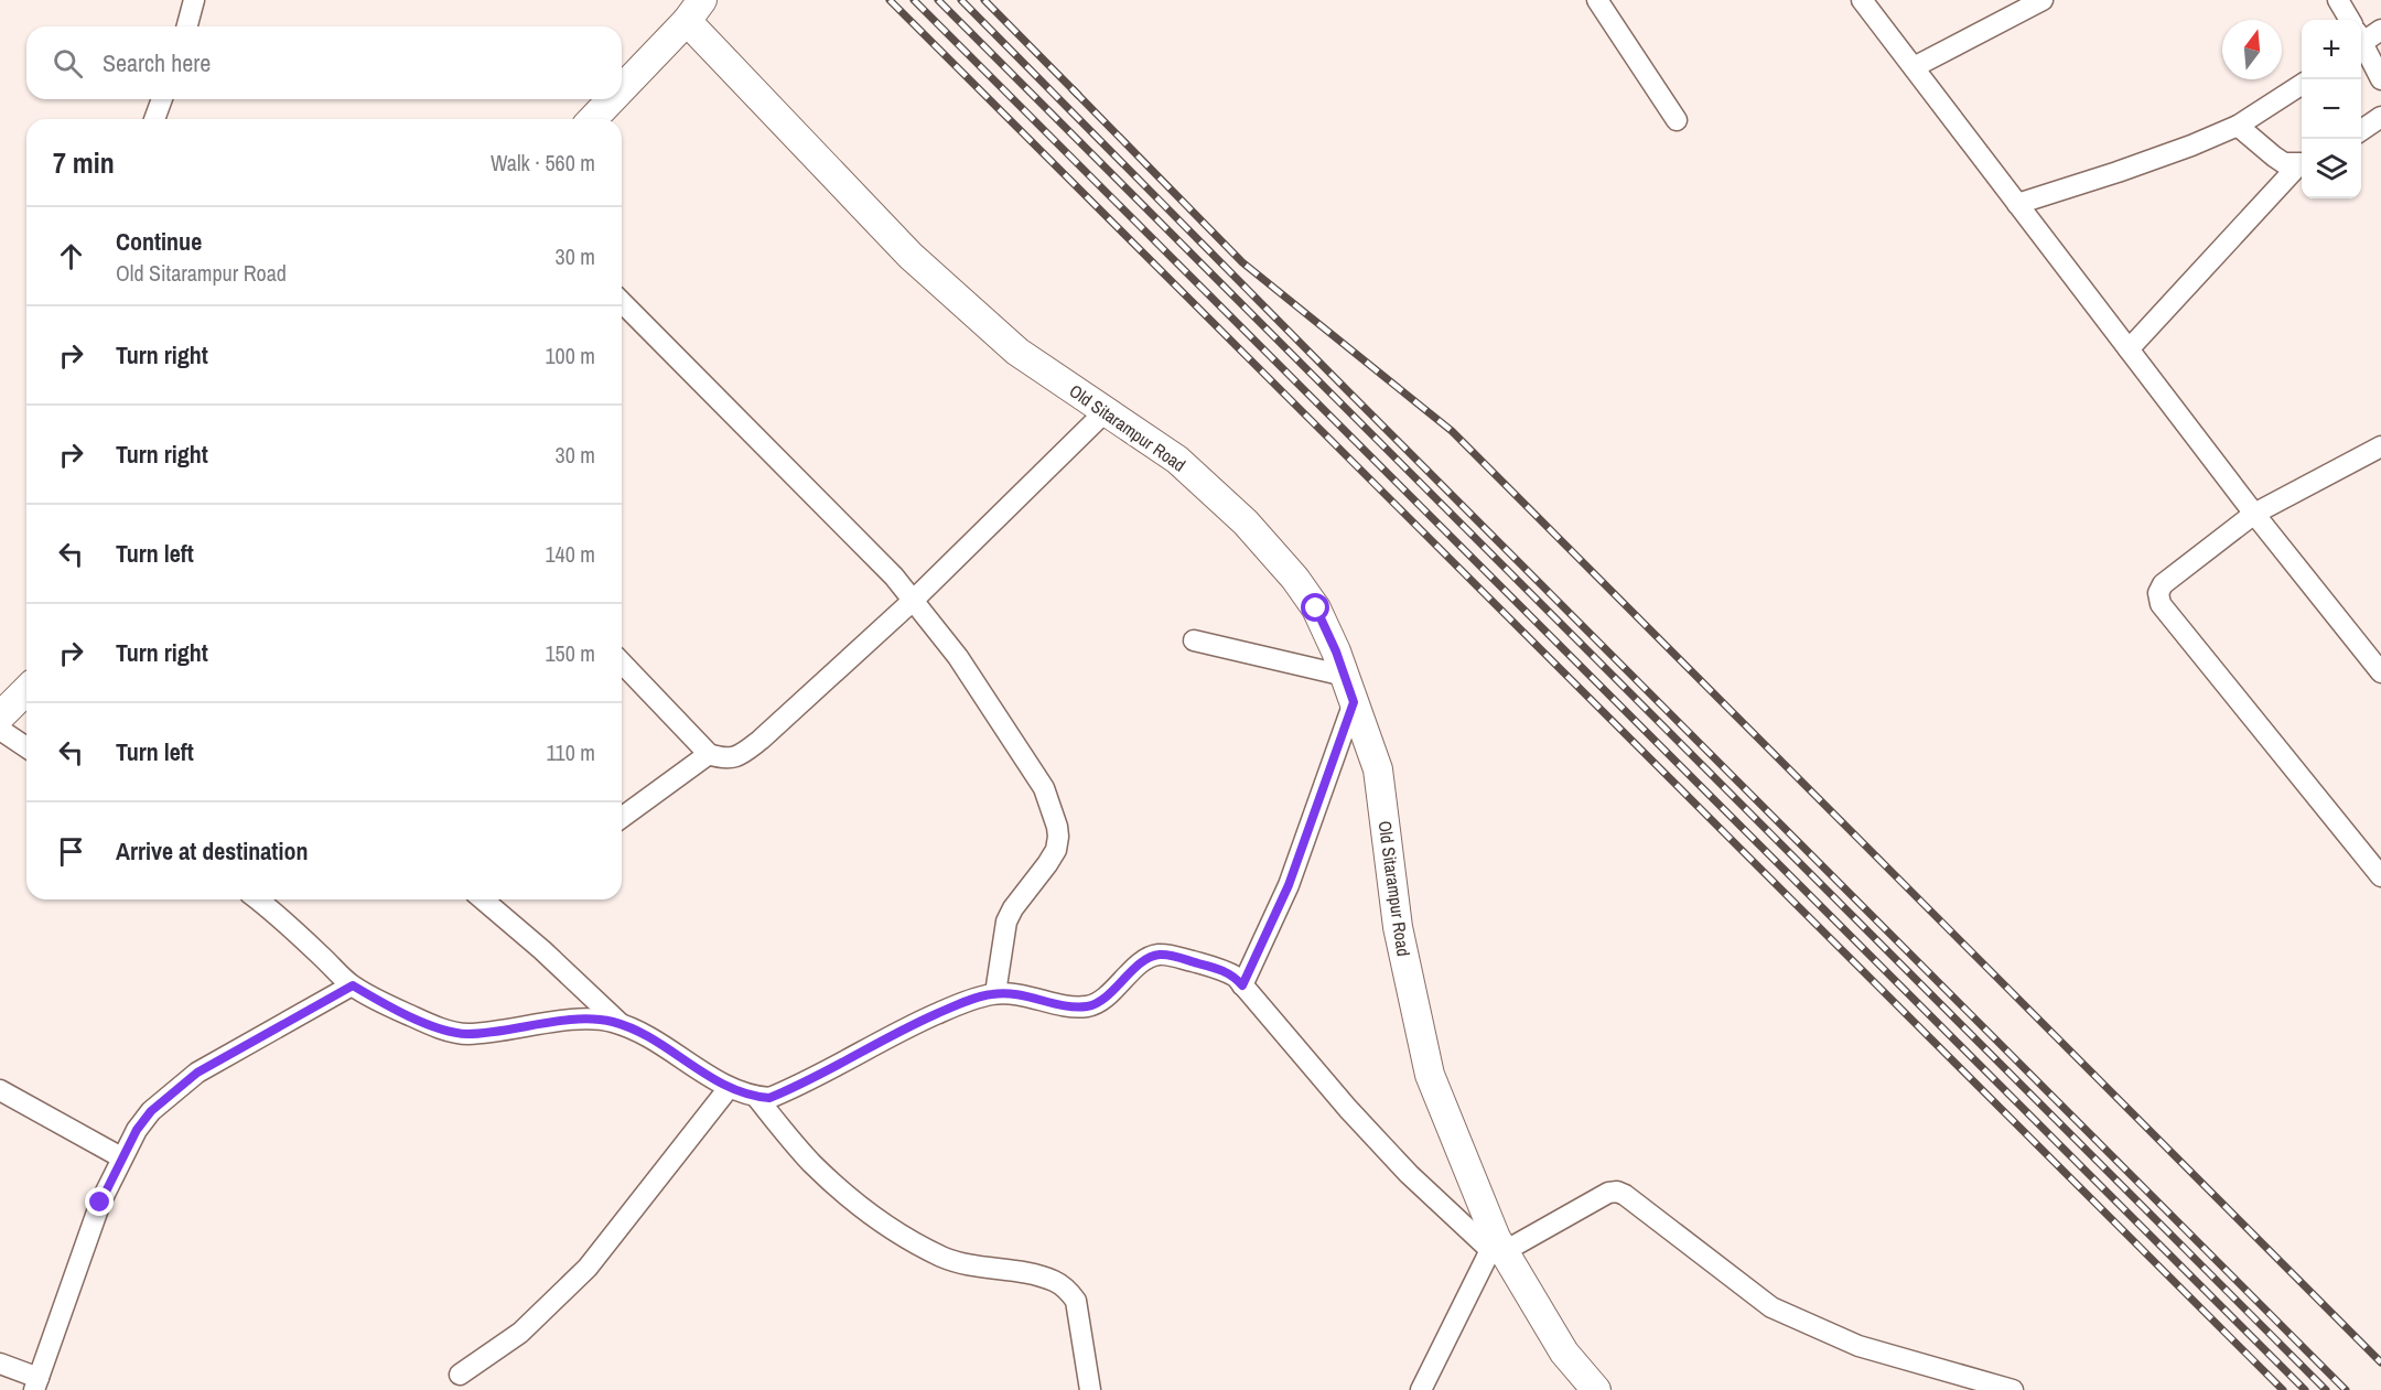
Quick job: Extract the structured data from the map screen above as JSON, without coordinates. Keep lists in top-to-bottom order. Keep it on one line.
{"streets":{"street":["Old Sitarampur Road"]},"north":"top","page":{"map_buttons":["+","−"],"search":"Search here","heading":["7 min","Walk · 560 m"],"list":[["Continue","Old Sitarampur Road","30 m"],["Turn right","100 m"],["Turn right","30 m"],["Turn left","140 m"],["Turn right","150 m"],["Turn left","110 m"],"Arrive at destination"]}}
